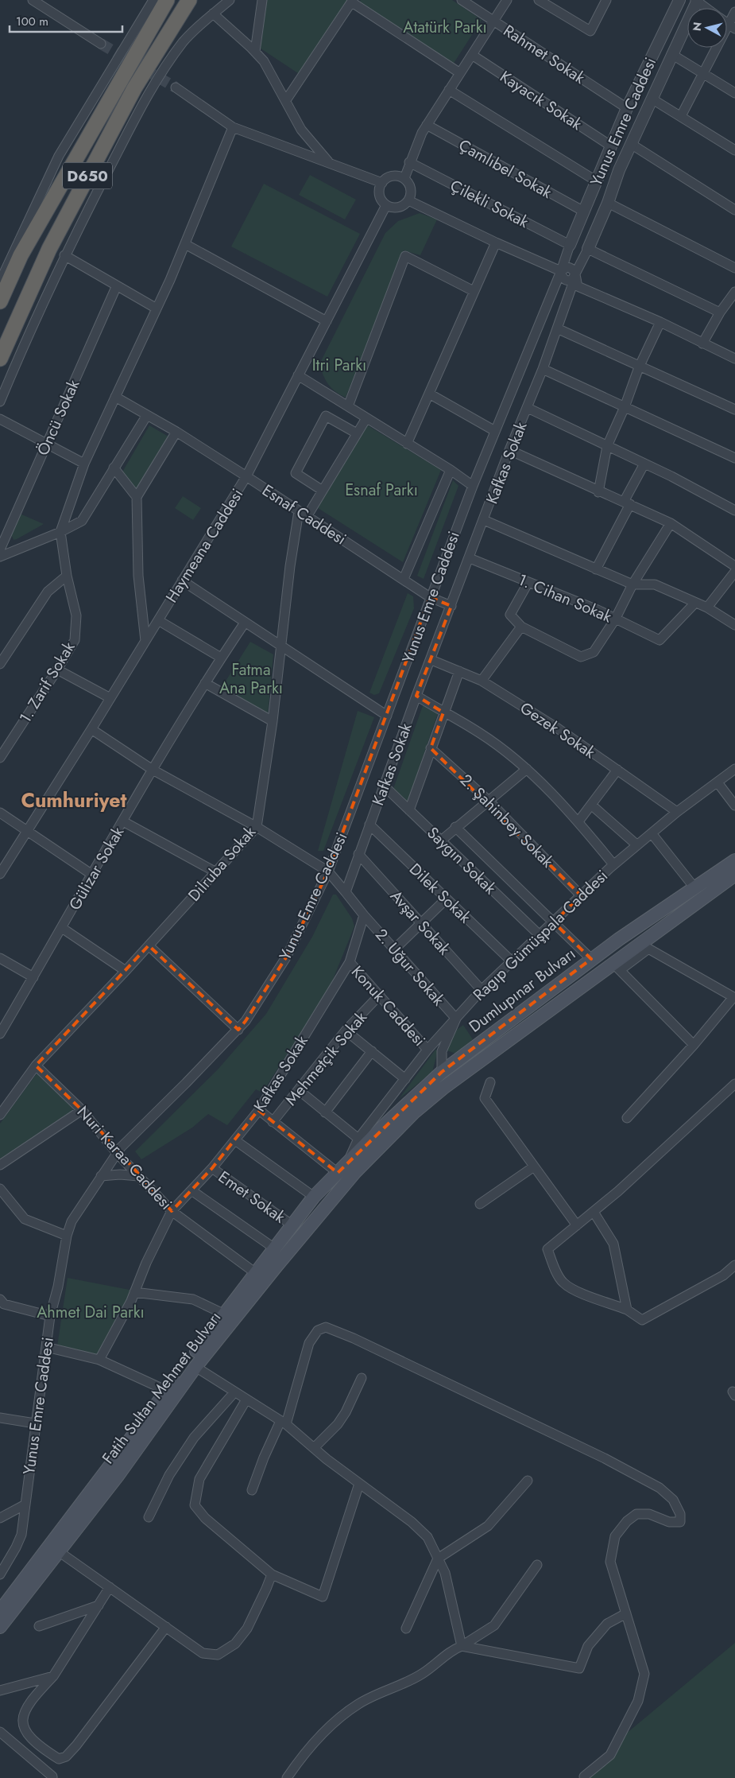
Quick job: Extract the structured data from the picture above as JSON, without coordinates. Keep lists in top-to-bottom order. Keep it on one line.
{"streets":{"highway":["D650"],"main road":["Dumlupınar Bulvarı","Fatih Sultan Mehmet Bulvarı"],"street":["Rahmet Sokak","Kayacık Sokak","Yunus Emre Caddesi","Çamlıbel Sokak","Çilekli Sokak","Öncü Sokak","Kafkas Sokak","Esnaf Caddesi","Haymeana Caddesi","1. Cihan Sokak","1. Zarif Sokak","Gezek Sokak","2. Şahinbey Sokak","Saygın Sokak","Dilruba Sokak","Gülizar Sokak","Dilek Sokak","Avşar Sokak","Ragıp Gümüşpala Caddesi","2. Uğur Sokak","Konuk Caddesi","Mehmetçik Sokak","Nuri Karaa Caddesi","Emet Sokak"]},"crossings":[["Rahmet Sokak","Yunus Emre Caddesi"],["Kayacık Sokak","Yunus Emre Caddesi"],["Yunus Emre Caddesi","Çamlıbel Sokak"],["Yunus Emre Caddesi","Çilekli Sokak"],["Yunus Emre Caddesi","Esnaf Caddesi"],["Yunus Emre Caddesi","Nuri Karaa Caddesi"],["Kafkas Sokak","Esnaf Caddesi"],["Kafkas Sokak","1. Cihan Sokak"],["Kafkas Sokak","Gezek Sokak"],["Kafkas Sokak","Saygın Sokak"],["Kafkas Sokak","Dilek Sokak"],["Kafkas Sokak","Avşar Sokak"],["Kafkas Sokak","2. Uğur Sokak"],["Kafkas Sokak","Konuk Caddesi"],["Kafkas Sokak","Nuri Karaa Caddesi"],["Kafkas Sokak","Emet Sokak"],["Esnaf Caddesi","Haymeana Caddesi"],["Esnaf Caddesi","Dilruba Sokak"],["Gezek Sokak","Ragıp Gümüşpala Caddesi"],["2. Şahinbey Sokak","Ragıp Gümüşpala Caddesi"],["Saygın Sokak","Ragıp Gümüşpala Caddesi"],["Dilruba Sokak","Nuri Karaa Caddesi"],["Dilek Sokak","Ragıp Gümüşpala Caddesi"],["Avşar Sokak","Ragıp Gümüşpala Caddesi"],["Ragıp Gümüşpala Caddesi","2. Uğur Sokak"],["Ragıp Gümüşpala Caddesi","Dumlupınar Bulvarı"],["Ragıp Gümüşpala Caddesi","Konuk Caddesi"],["Ragıp Gümüşpala Caddesi","Fatih Sultan Mehmet Bulvarı"],["Dumlupınar Bulvarı","Fatih Sultan Mehmet Bulvarı"],["Konuk Caddesi","Mehmetçik Sokak"],["Nuri Karaa Caddesi","Fatih Sultan Mehmet Bulvarı"],["Emet Sokak","Fatih Sultan Mehmet Bulvarı"]],"districts":["Cumhuriyet"],"parks":["Atatürk Parkı","Itri Parkı","Esnaf Parkı","Fatma Ana Parkı","Ahmet Dai Parkı"],"scale_bar":"100 m","north":"left"}
